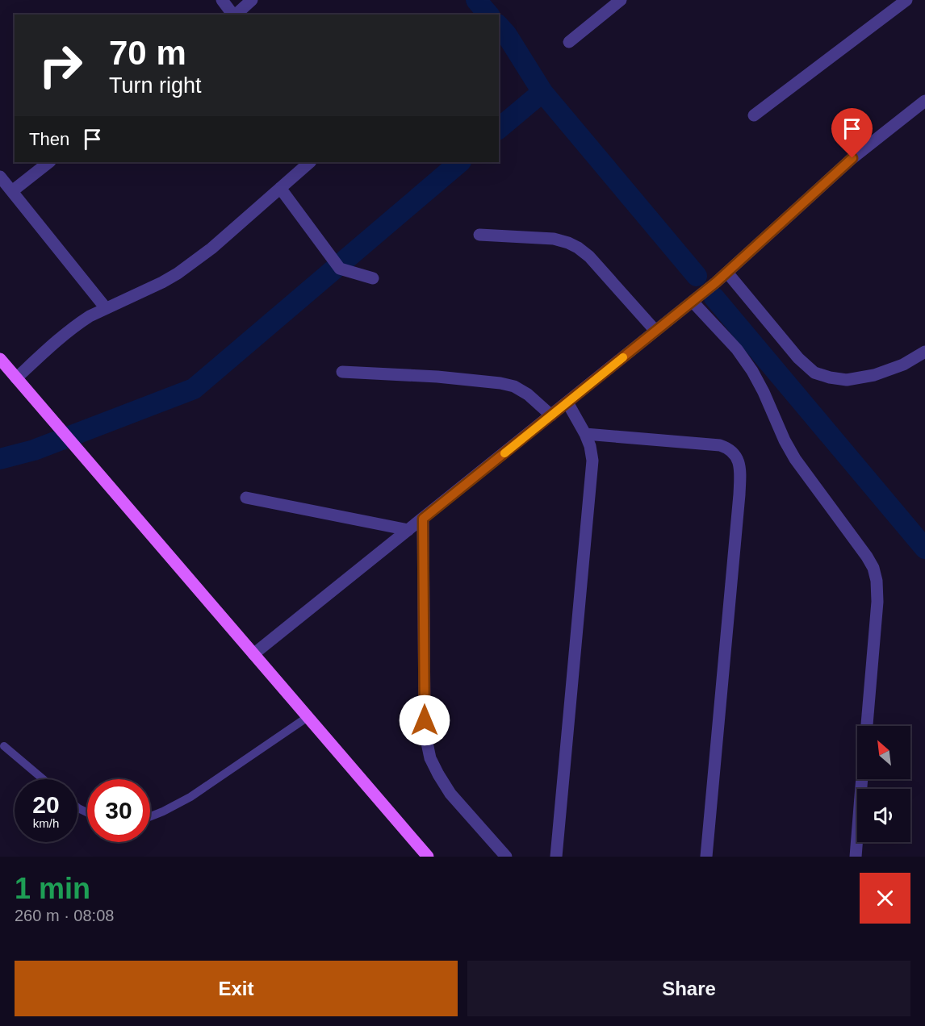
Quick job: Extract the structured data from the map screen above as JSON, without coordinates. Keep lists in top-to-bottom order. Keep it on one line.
{"north":"top left","page":{"turn":["70 m","Turn right"],"then":"Then","speed":"20 km/h","limit":"30","heading":["1 min","260 m · 08:08"],"buttons":["Exit","Share"]}}
